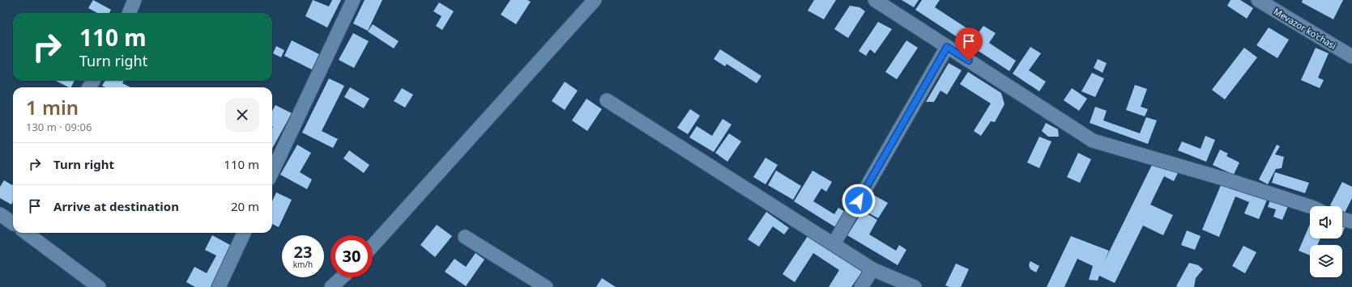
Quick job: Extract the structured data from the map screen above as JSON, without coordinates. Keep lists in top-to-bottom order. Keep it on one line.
{"streets":{"street":["Mevazor ko'chasi"]},"page":{"turn":["110 m","Turn right"],"heading":["1 min","130 m · 09:06"],"list":[{"name":"Turn right","value":"110 m"},{"name":"Arrive at destination","value":"20 m"}],"speed":"23 km/h","limit":"30"}}
